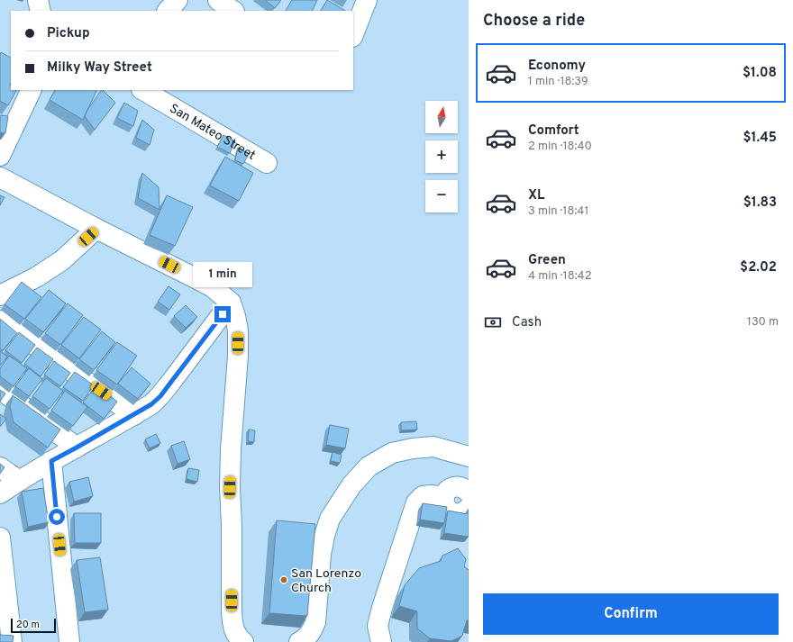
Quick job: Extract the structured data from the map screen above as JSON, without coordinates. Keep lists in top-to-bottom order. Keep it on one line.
{"streets":{"street":["San Mateo Street"]},"places":["San Lorenzo Church"],"scale_bar":"20 m","north":"top","page":{"heading":"Choose a ride","banner":["Pickup","Milky Way Street"],"list":[{"name":"Economy","note":"1 min · 18:39","value":"$1.08"},{"name":"Comfort","note":"2 min · 18:40","value":"$1.45"},{"name":"XL","note":"3 min · 18:41","value":"$1.83"},{"name":"Green","note":"4 min · 18:42","value":"$2.02"}],"map_buttons":["+","−"],"bubble":"1 min","pay":["Cash","130 m"],"buttons":"Confirm","scale":"20 m"}}
